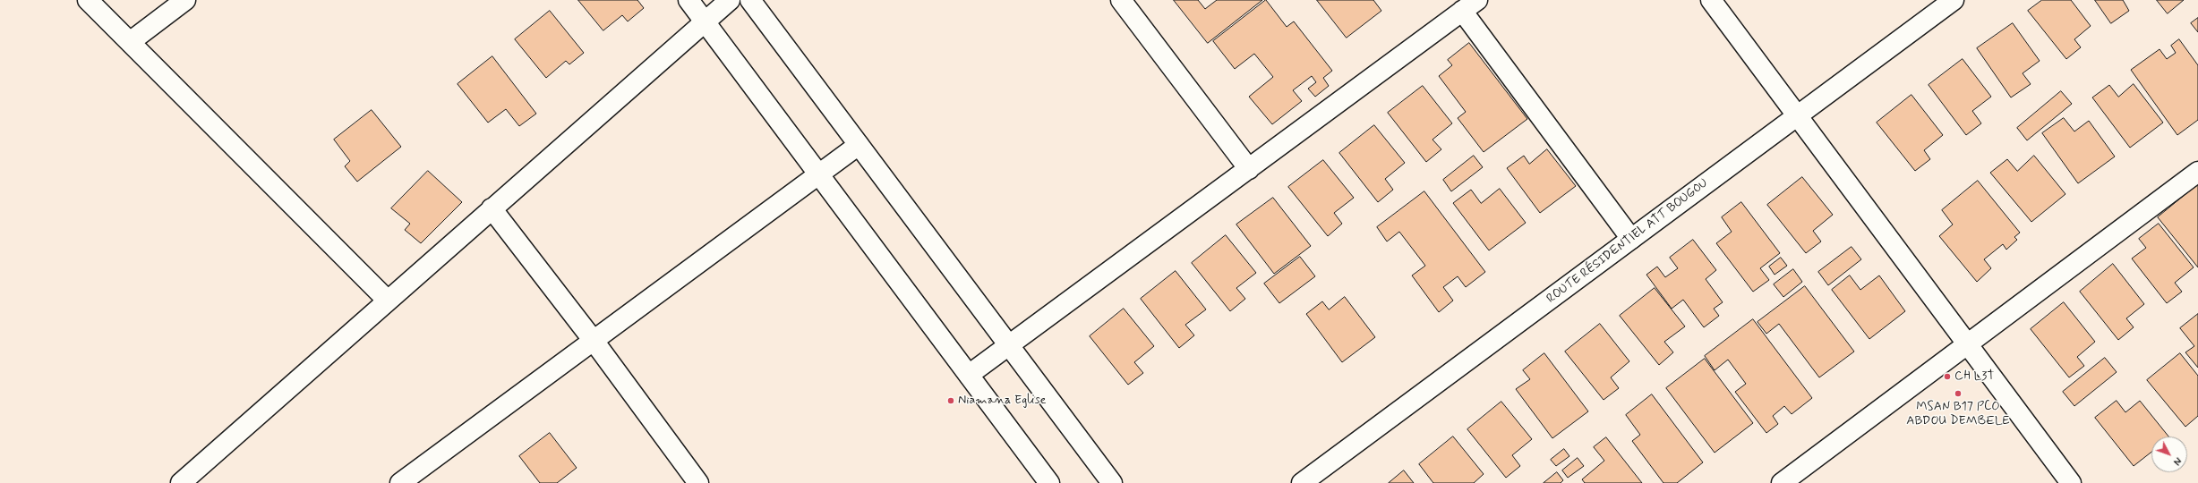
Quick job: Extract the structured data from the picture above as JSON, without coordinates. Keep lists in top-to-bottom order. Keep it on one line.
{"streets":{"street":["ROUTE RÉSIDENTIEL ATT BOUGOU"]},"places":["CH L3T","MSAN B17 PCO ABDOU DEMBELE","Niamana Eglise"],"north":"bottom right"}
